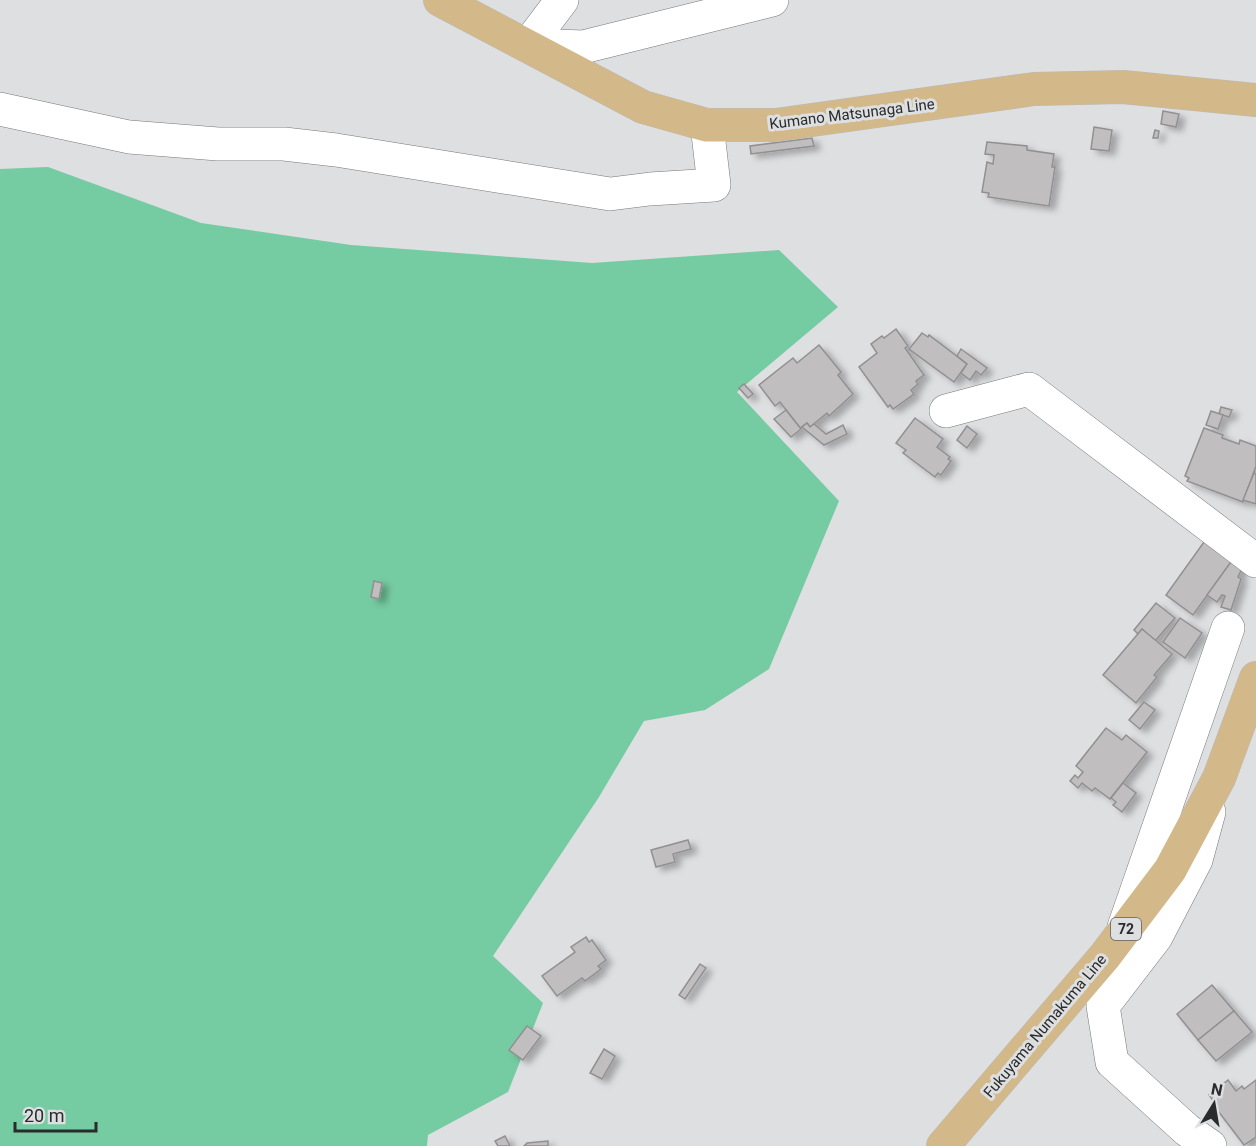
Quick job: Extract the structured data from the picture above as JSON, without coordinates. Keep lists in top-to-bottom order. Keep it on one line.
{"streets":{"main road":["Kumano Matsunaga Line","72","Fukuyama Numakuma Line"]},"scale_bar":"20 m","north":"top"}
